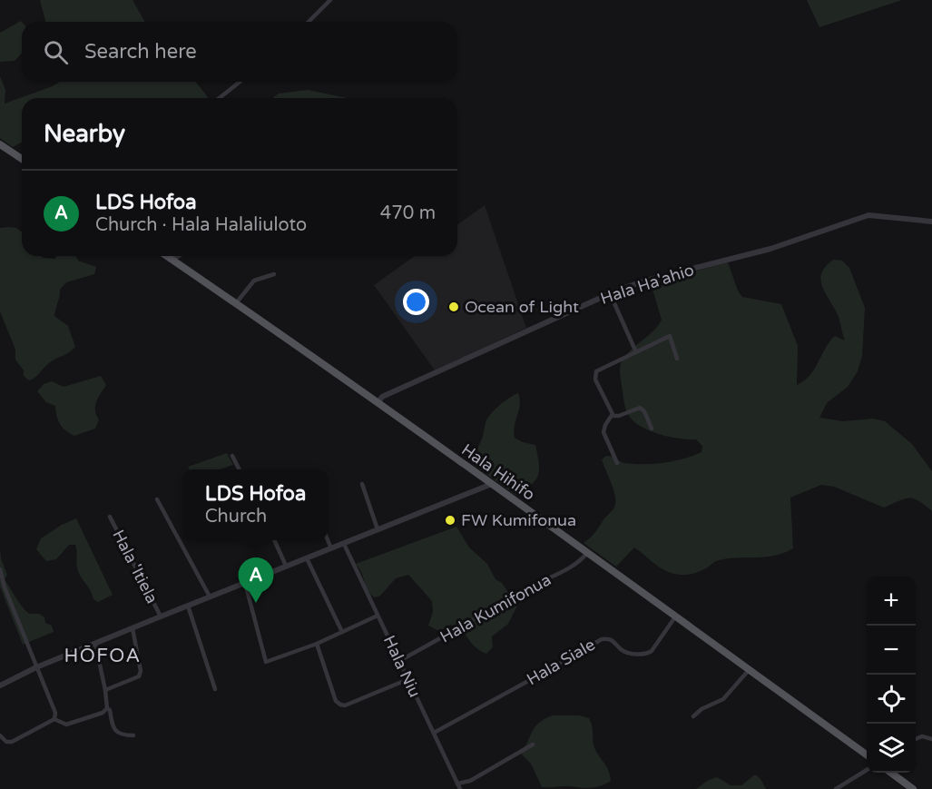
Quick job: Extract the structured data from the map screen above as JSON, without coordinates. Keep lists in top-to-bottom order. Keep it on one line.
{"streets":{"main road":["Hala Hihifo"],"street":["Hala Ha'ahio","Hala 'Itiela","Hala Kumifonua","Hala Siale","Hala Niu"]},"crossings":[["Hala Ha'ahio","Hala Hihifo"],["Hala Hihifo","Hala Kumifonua"],["Hala Hihifo","Hala Siale"],["Hala Kumifonua","Hala Niu"],["Hala Siale","Hala Niu"]],"districts":["HŌFOA"],"places":["Ocean of Light","FW Kumifonua"],"page":{"search":"Search here","heading":"Nearby","list":[{"mark":"A","name":"LDS Hofoa","note":"Church · Hala Halaliuloto","value":"470 m"}],"popup":["LDS Hofoa","Church"],"pins":"A","map_buttons":["+","−"]}}
